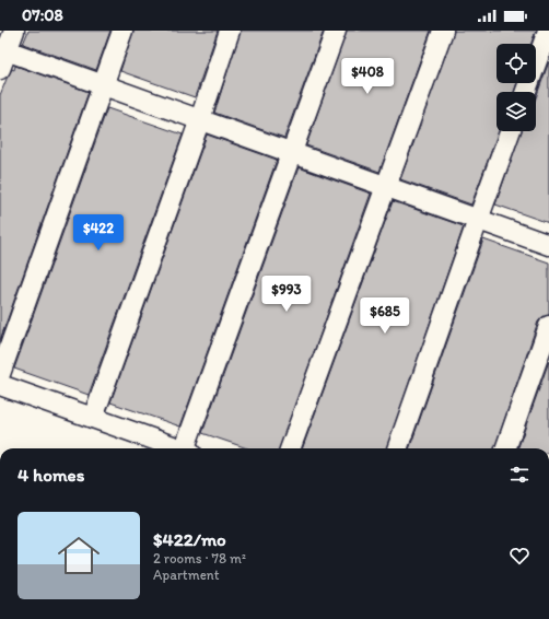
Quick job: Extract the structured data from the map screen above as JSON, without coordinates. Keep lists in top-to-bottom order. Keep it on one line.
{"page":{"status":"07:08","price":["$408","$422","$993","$685"],"heading":"4 homes","list":[{"name":"$422/mo","note":"2 rooms · 78 m² · Apartment"}]}}
